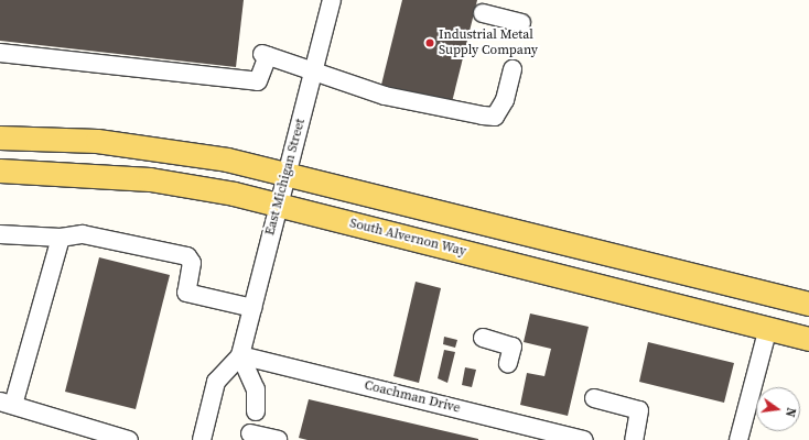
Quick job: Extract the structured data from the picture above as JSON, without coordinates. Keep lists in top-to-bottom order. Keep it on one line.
{"streets":{"main road":["South Alvernon Way"],"street":["East Michigan Street","Coachman Drive"]},"crossings":[["East Michigan Street","South Alvernon Way"],["East Michigan Street","Coachman Drive"]],"places":["Industrial Metal Supply Company"],"north":"right"}
